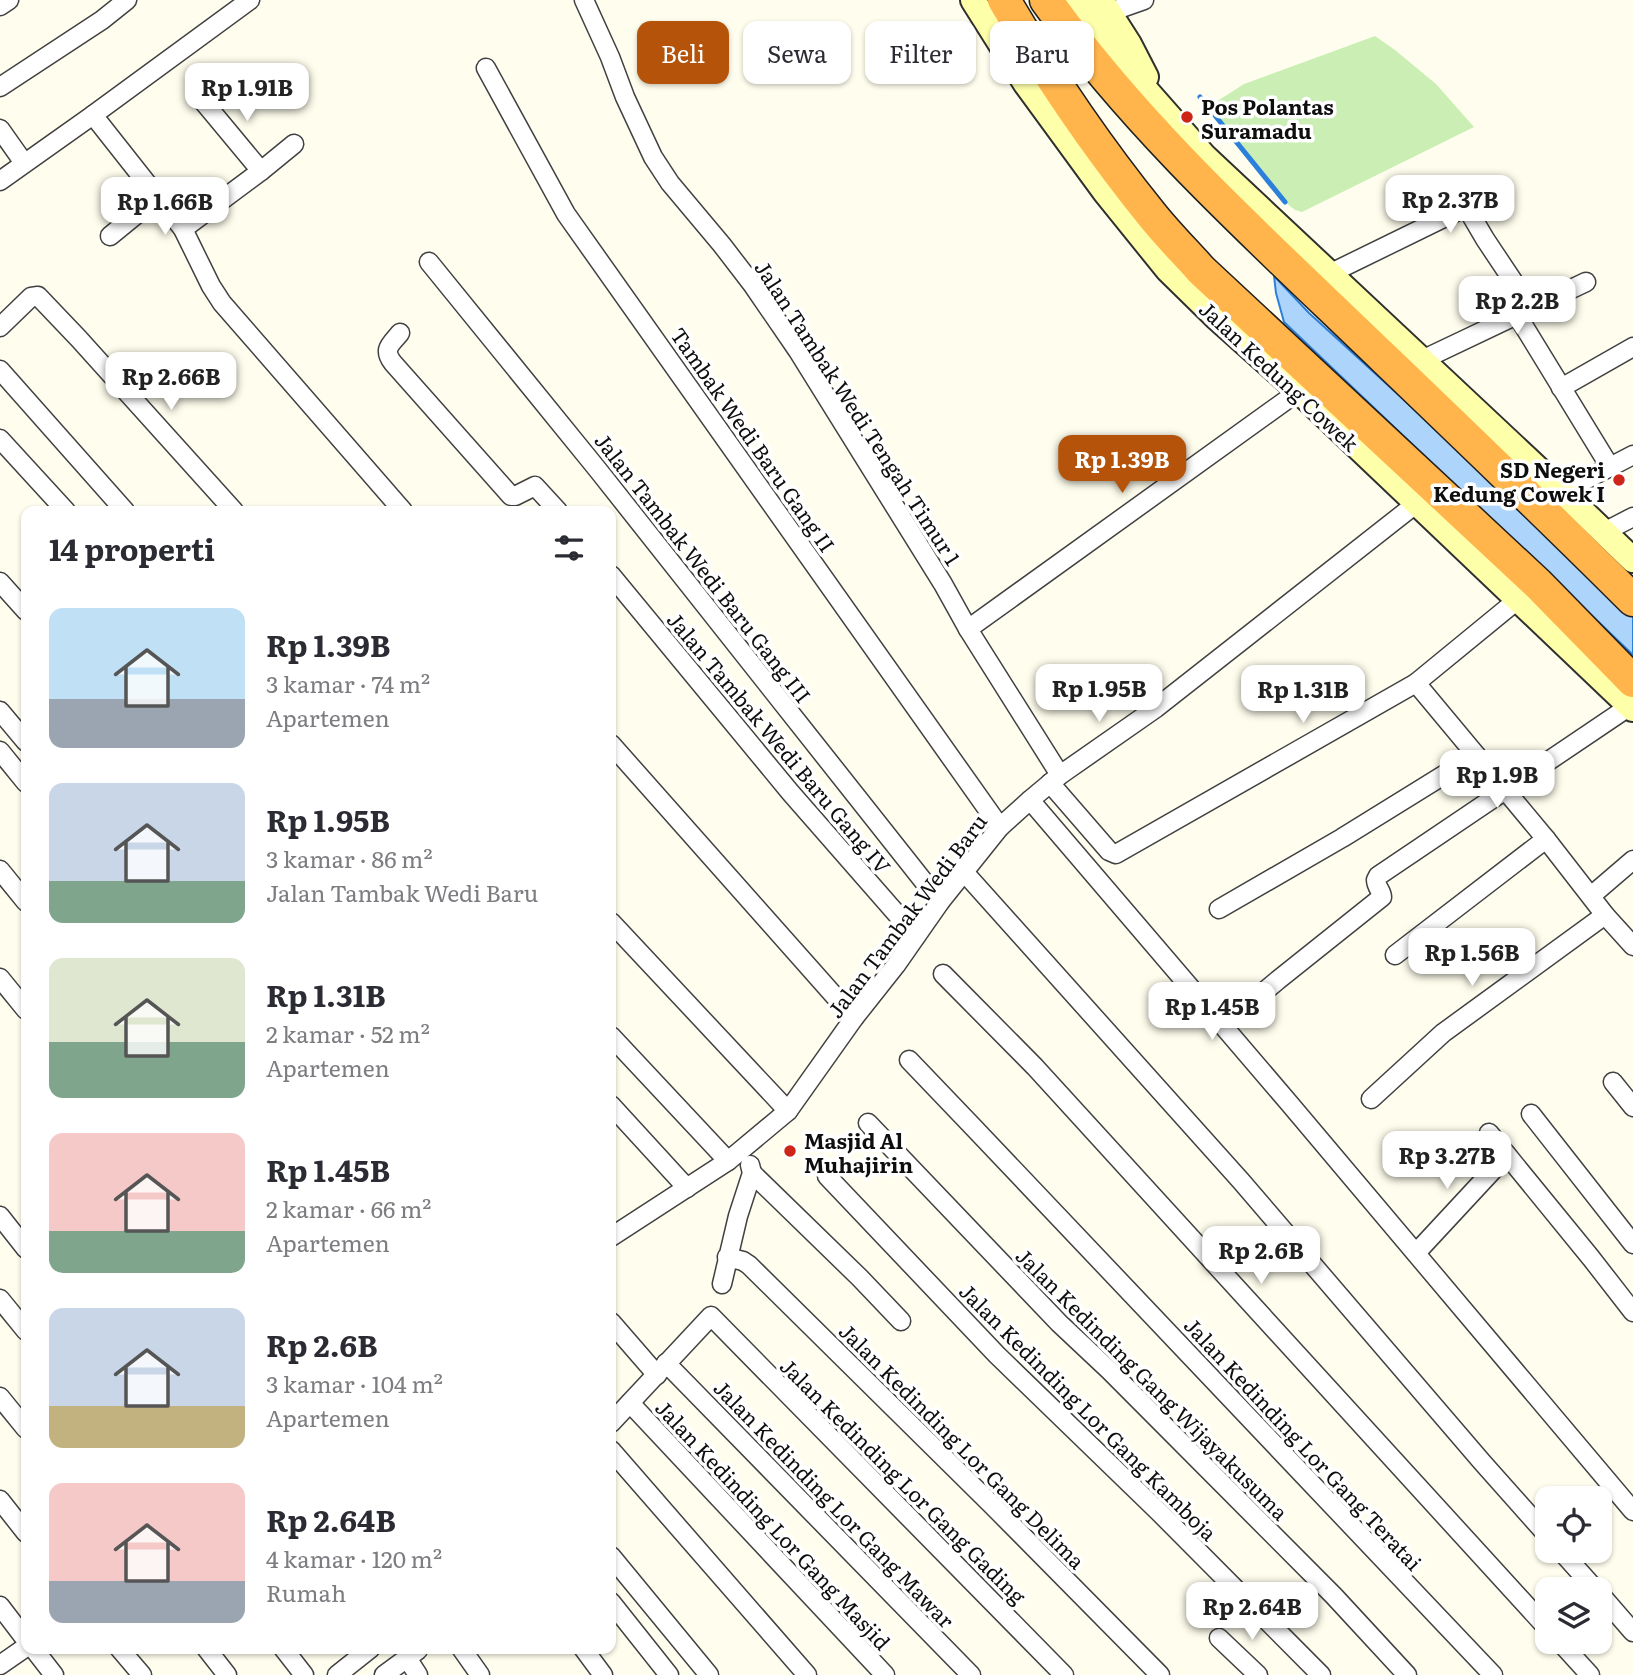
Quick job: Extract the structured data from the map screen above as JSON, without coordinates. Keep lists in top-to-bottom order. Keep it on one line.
{"streets":{"highway":["Jalan Kedung Cowek"],"street":["Jalan Tambak Wedi Tengah Timur 1","Tambak Wedi Baru Gang II","Jalan Tambak Wedi Baru Gang III","Jalan Tambak Wedi Baru Gang IV","Jalan Tambak Wedi Baru","Jalan Kedinding Gang Wijayakusuma","Jalan Kedinding Lor Gang Kamboja","Jalan Kedinding Lor Gang Teratai","Jalan Kedinding Lor Gang Delima","Jalan Kedinding Lor Gang Gading","Jalan Kedinding Lor Gang Mawar","Jalan Kedinding Lor Gang Masjid"]},"crossings":[["Jalan Kedung Cowek","Jalan Tambak Wedi Baru"],["Jalan Tambak Wedi Tengah Timur 1","Jalan Tambak Wedi Baru"],["Tambak Wedi Baru Gang II","Jalan Tambak Wedi Baru"],["Jalan Tambak Wedi Baru Gang III","Jalan Tambak Wedi Baru"],["Jalan Tambak Wedi Baru Gang IV","Jalan Tambak Wedi Baru"],["Jalan Kedinding Lor Gang Gading","Jalan Kedinding Lor Gang Mawar"]],"places":["Pos Polantas Suramadu","SD Negeri Kedung Cowek I","Masjid Al Muhajirin"],"page":{"chip":["Beli","Sewa","Filter","Baru"],"price":["Rp 1.91B","Rp 2.37B","Rp 1.66B","Rp 2.2B","Rp 2.66B","Rp 1.39B","Rp 1.95B","Rp 1.31B","Rp 1.9B","Rp 1.56B","Rp 1.45B","Rp 3.27B","Rp 2.6B","Rp 2.64B"],"heading":"14 properti","list":[{"name":"Rp 1.39B","note":"3 kamar · 74 m² · Apartemen"},{"name":"Rp 1.95B","note":"3 kamar · 86 m² · Jalan Tambak Wedi Baru"},{"name":"Rp 1.31B","note":"2 kamar · 52 m² · Apartemen"},{"name":"Rp 1.45B","note":"2 kamar · 66 m² · Apartemen"},{"name":"Rp 2.6B","note":"3 kamar · 104 m² · Apartemen"},{"name":"Rp 2.64B","note":"4 kamar · 120 m² · Rumah"}]}}
